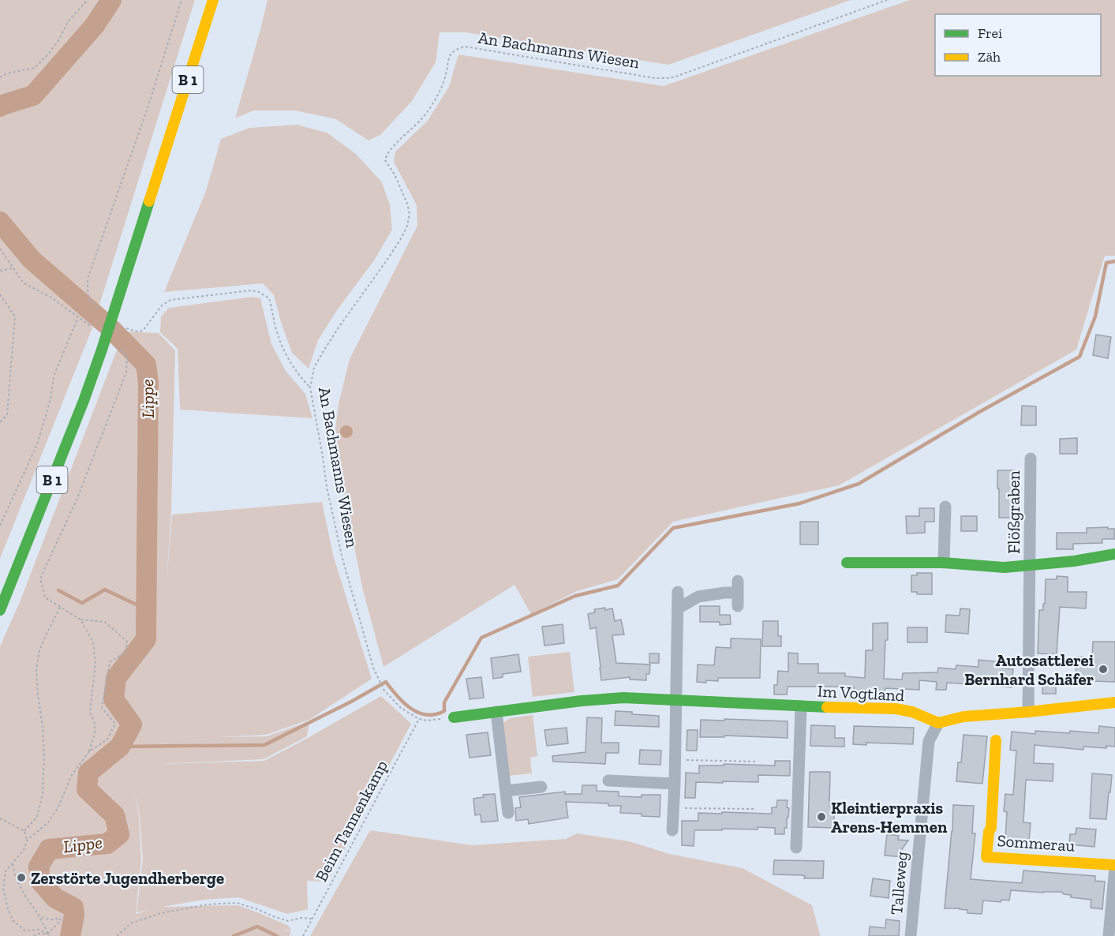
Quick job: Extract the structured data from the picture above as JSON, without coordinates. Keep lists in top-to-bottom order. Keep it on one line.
{"streets":{"main road":["B 1","Flößgraben","Im Vogtland","Sommerau"],"street":["Talleweg"],"path":["An Bachmanns Wiesen","Beim Tannenkamp"]},"crossings":[["An Bachmanns Wiesen","Beim Tannenkamp"],["Im Vogtland","Talleweg"]],"water":["Lippe"],"places":["Autosattlerei Bernhard Schäfer","Kleintierpraxis Arens-Hemmen","Zerstörte Jugendherberge"],"legend":["Frei","Zäh"]}
